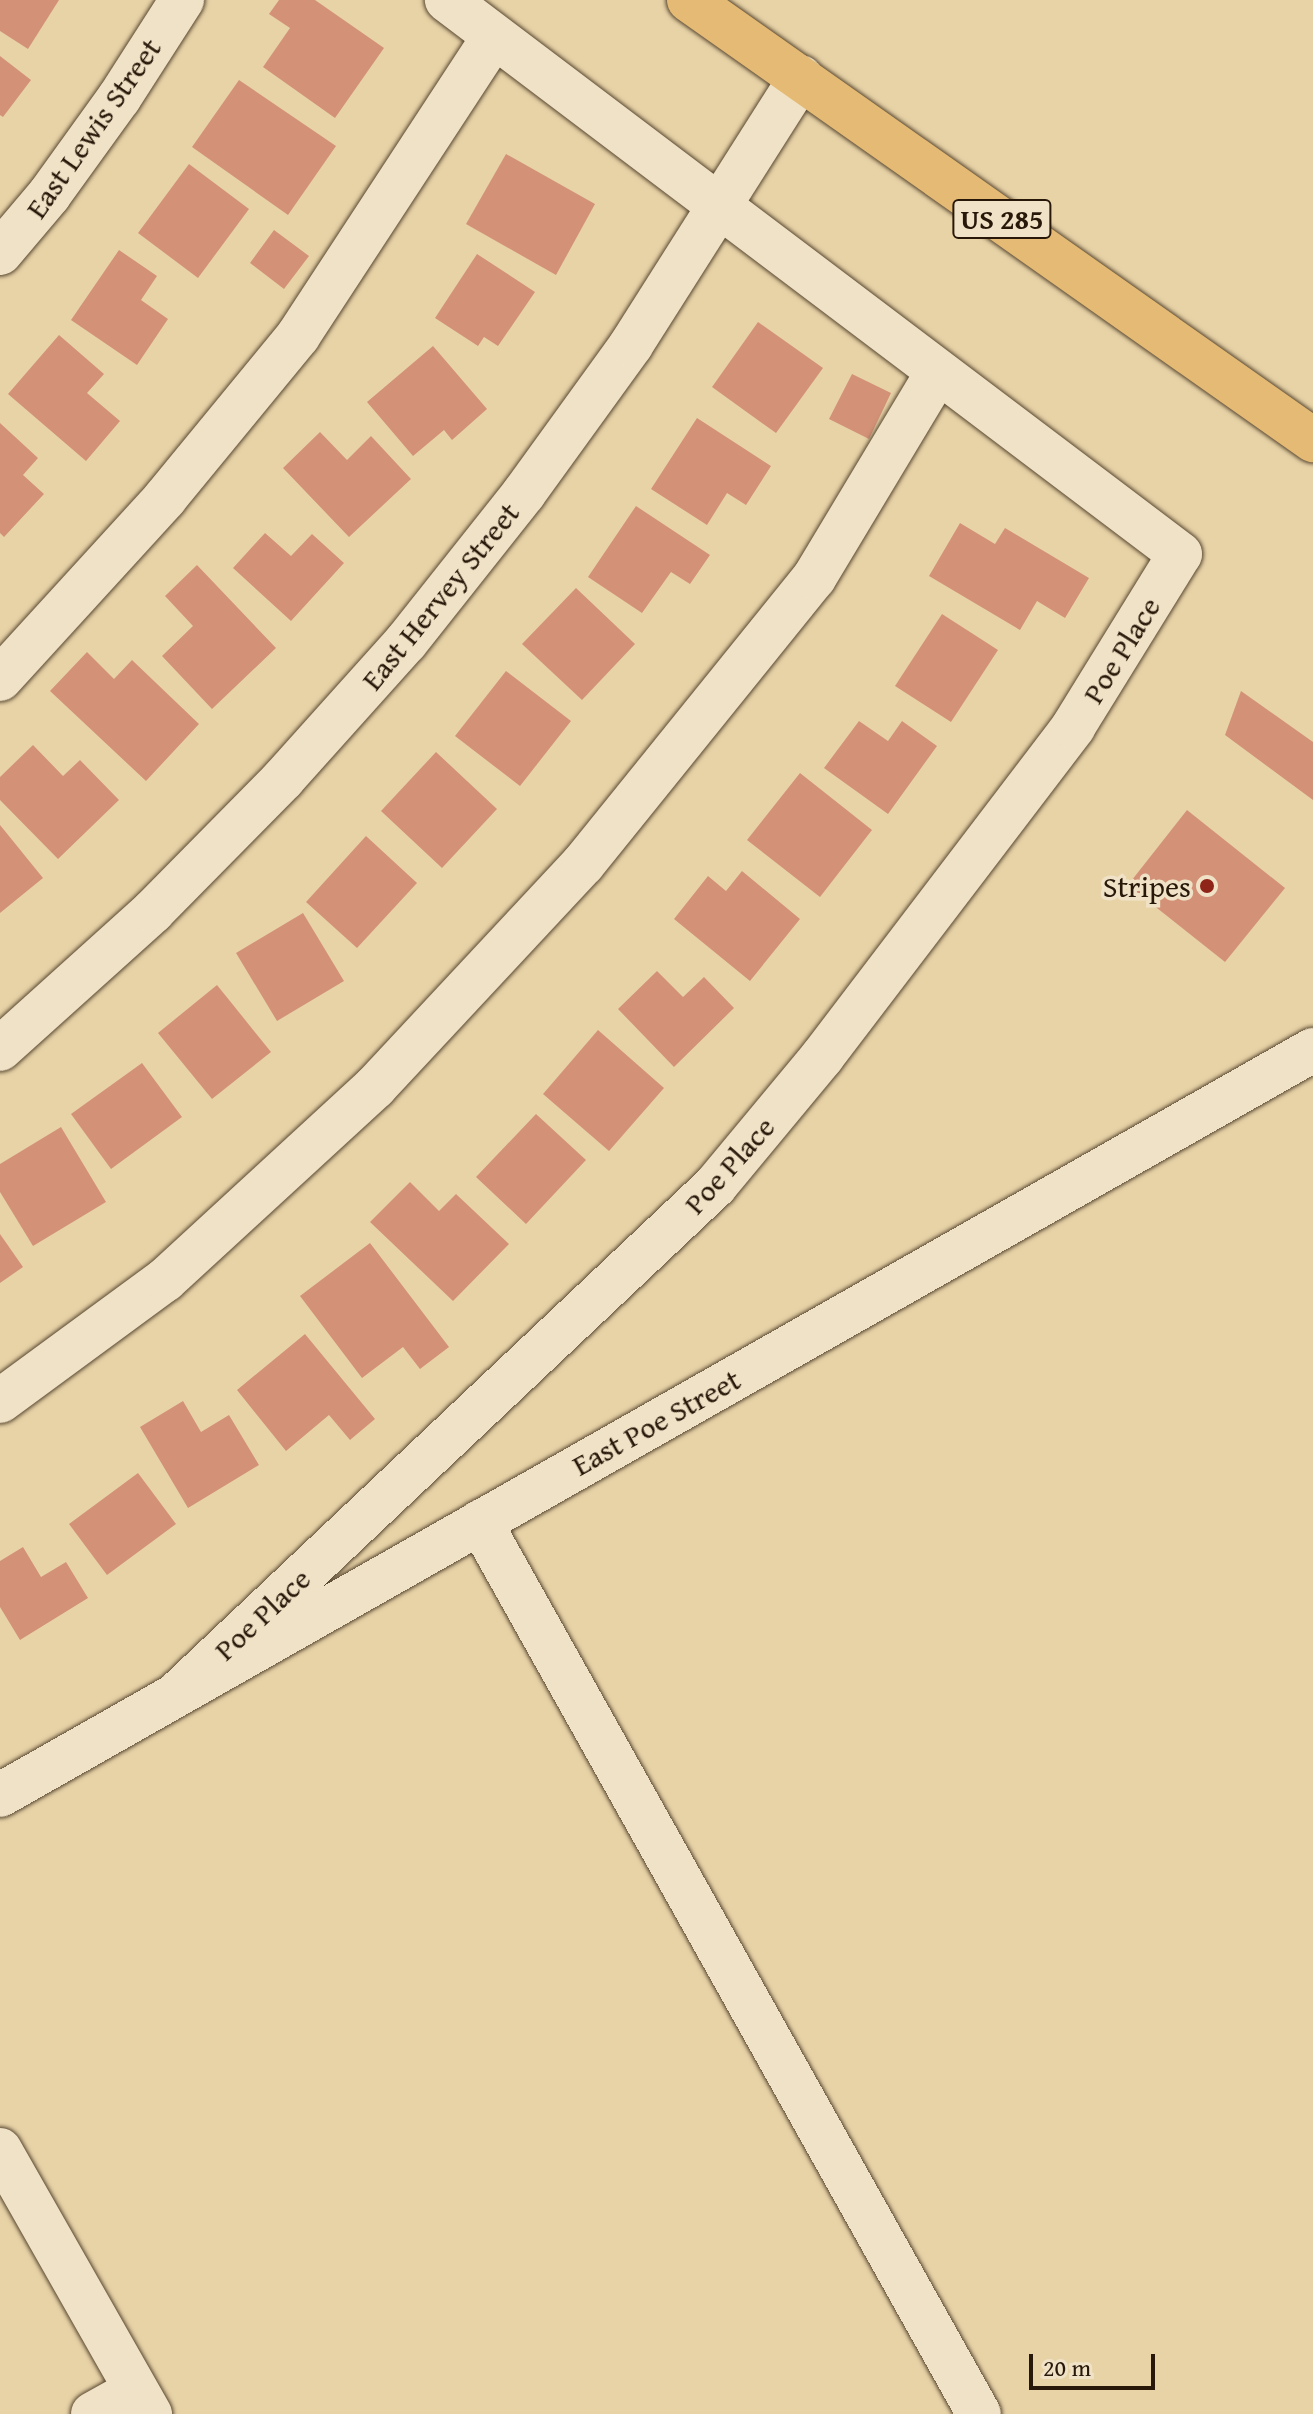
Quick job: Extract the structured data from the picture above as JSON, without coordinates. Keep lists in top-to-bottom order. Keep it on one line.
{"streets":{"main road":["US 285"],"street":["East Lewis Street","East Hervey Street","Poe Place","East Poe Street"]},"crossings":[["US 285","East Hervey Street"],["Poe Place","East Poe Street"]],"places":["Stripes"],"scale_bar":"20 m"}
